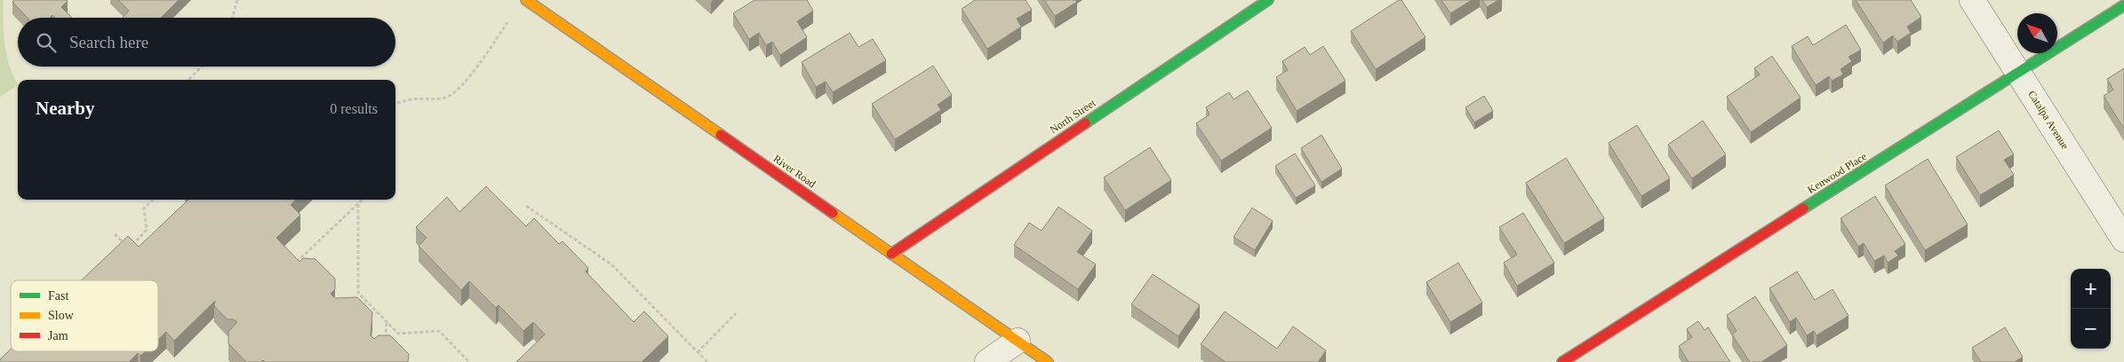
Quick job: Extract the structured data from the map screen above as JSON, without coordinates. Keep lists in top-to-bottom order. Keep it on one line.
{"streets":{"street":["North Street","Catalpa Avenue","River Road","Kenwood Place"]},"crossings":[["North Street","River Road"],["Catalpa Avenue","Kenwood Place"]],"legend":["Fast","Slow","Jam"],"north":"top left","page":{"search":"Search here","heading":["Nearby","0 results"],"map_buttons":["+","−"]}}
